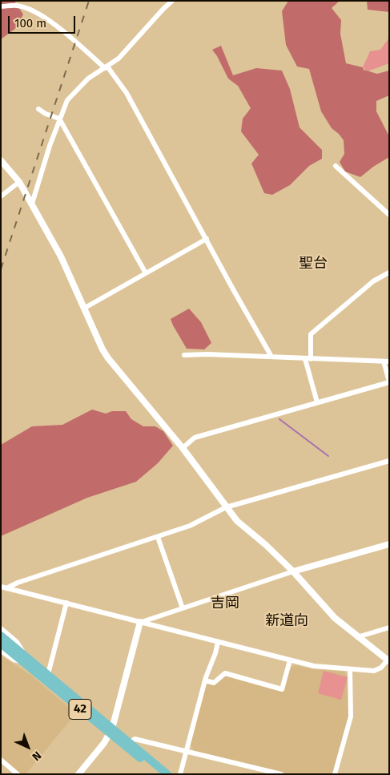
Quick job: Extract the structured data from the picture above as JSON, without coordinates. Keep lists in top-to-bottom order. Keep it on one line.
{"streets":{"main road":["42"]},"districts":["聖台","吉岡","新道向"],"scale_bar":"100 m","north":"bottom right"}
